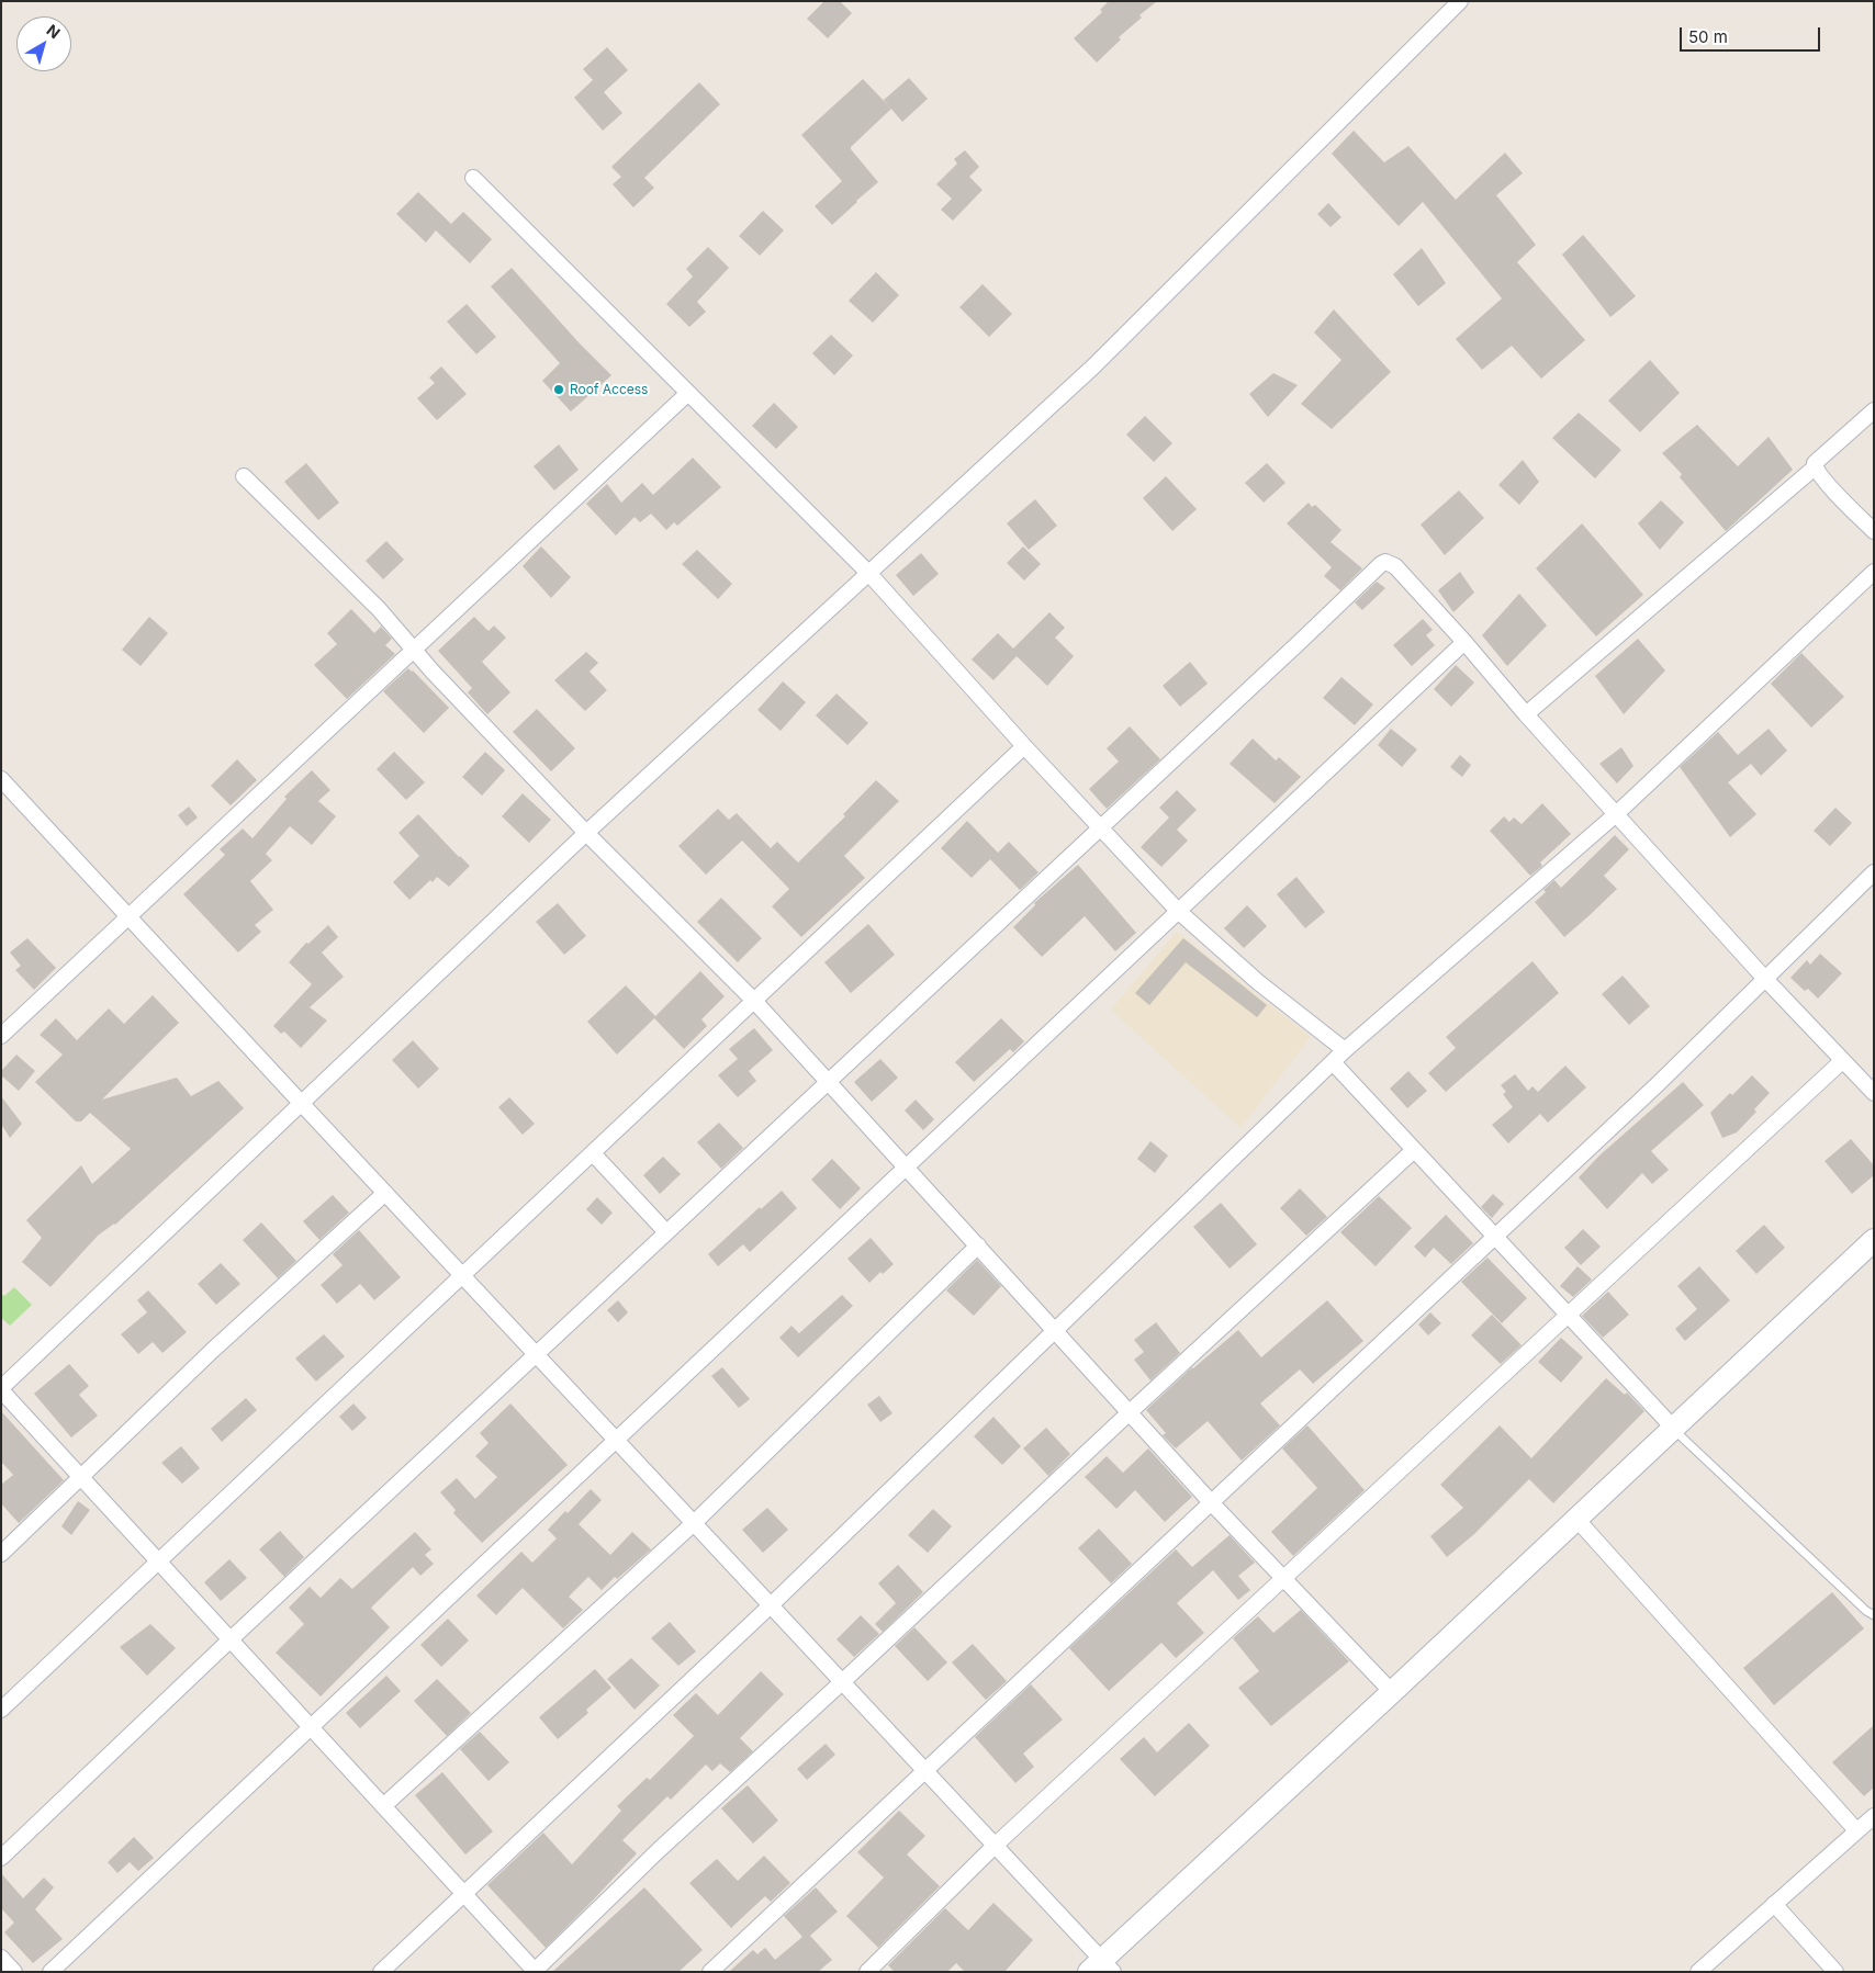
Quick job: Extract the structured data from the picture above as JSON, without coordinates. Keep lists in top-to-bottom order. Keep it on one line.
{"places":["Roof Access"],"scale_bar":"50 m","north":"top right"}
